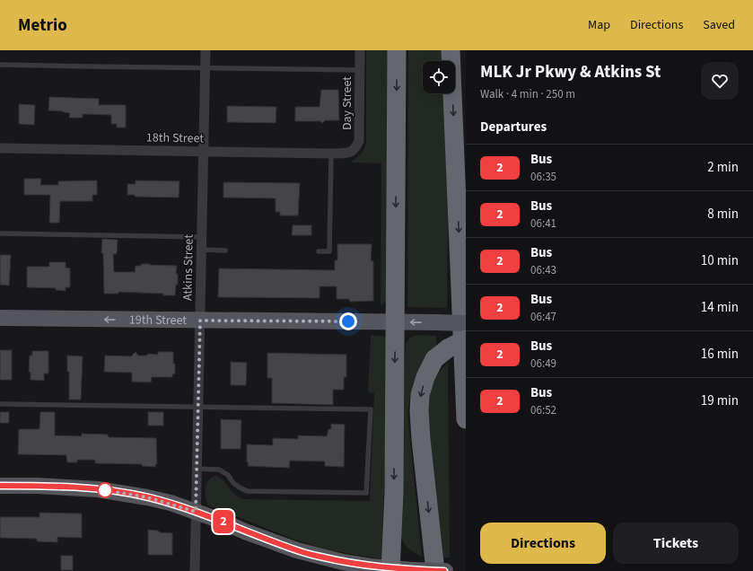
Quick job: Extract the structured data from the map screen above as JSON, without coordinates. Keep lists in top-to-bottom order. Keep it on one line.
{"streets":{"main road":["19th Street"],"street":["Day Street","18th Street","Atkins Street"]},"crossings":[["Day Street","18th Street"],["18th Street","Atkins Street"],["Atkins Street","19th Street"]],"one_way":["19th Street"],"lines":["bus line 2"],"page":{"header":"Metrio","nav":["Map","Directions","Saved"],"on_map":"2","heading":[["MLK Jr Pkwy & Atkins St","Walk · 4 min · 250 m"],"Departures"],"list":[{"mark":"2","name":"Bus","note":"06:35","value":"2 min"},{"mark":"2","name":"Bus","note":"06:41","value":"8 min"},{"mark":"2","name":"Bus","note":"06:43","value":"10 min"},{"mark":"2","name":"Bus","note":"06:47","value":"14 min"},{"mark":"2","name":"Bus","note":"06:49","value":"16 min"},{"mark":"2","name":"Bus","note":"06:52","value":"19 min"}],"buttons":["Directions","Tickets"]}}
